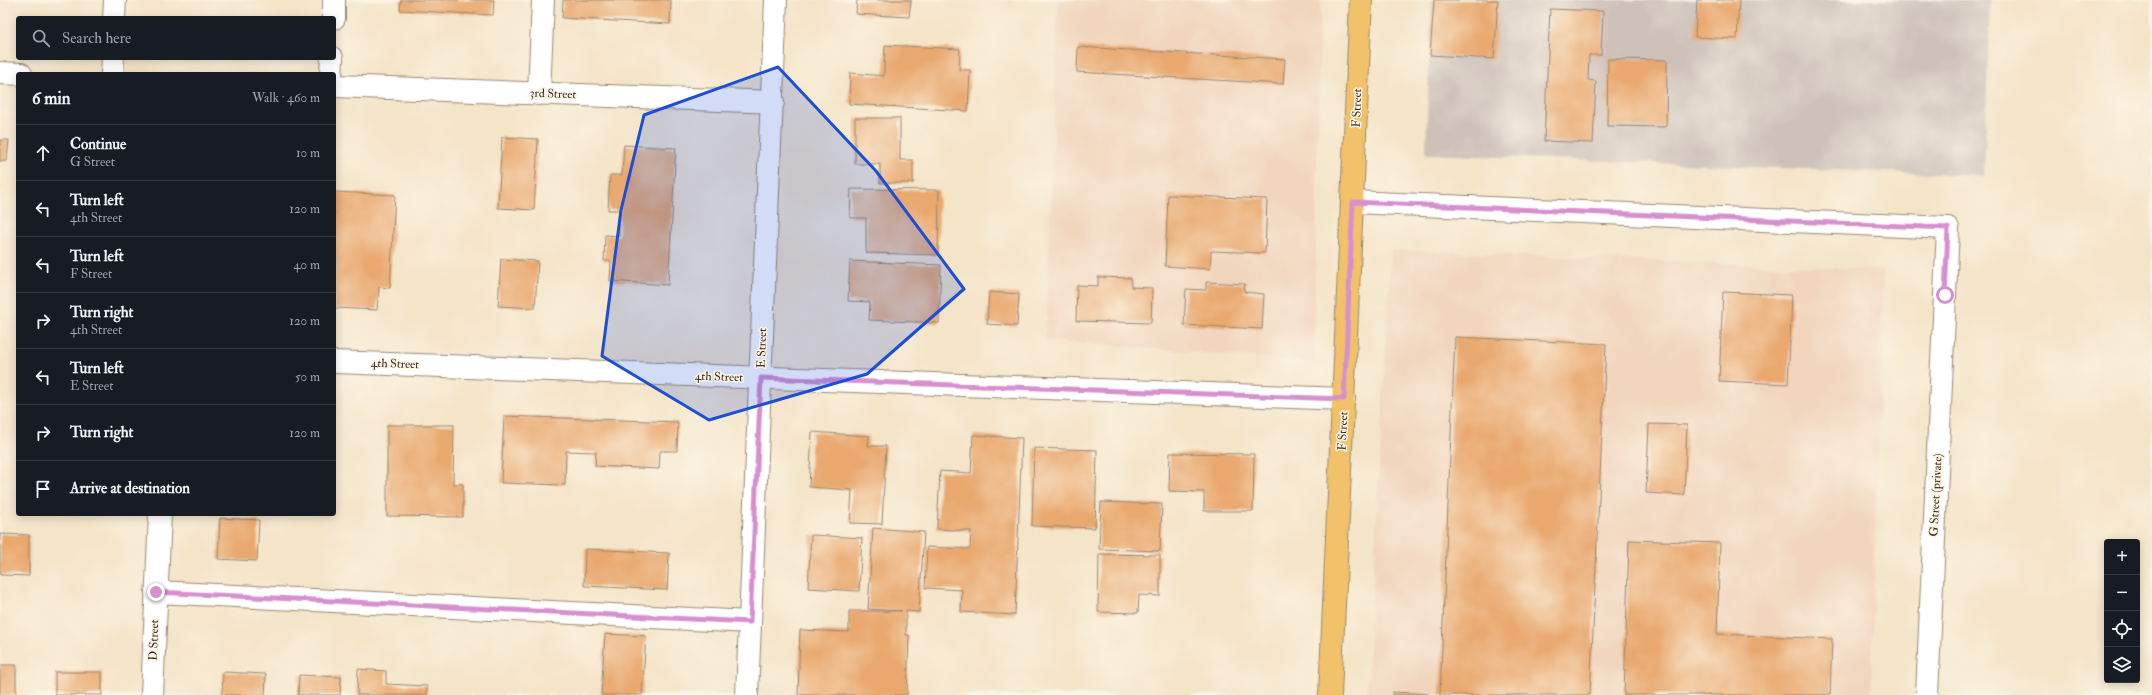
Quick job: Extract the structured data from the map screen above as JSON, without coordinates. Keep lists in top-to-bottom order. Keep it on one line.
{"streets":{"main road":["F Street"],"street":["3rd Street","E Street","4th Street","G Street (private)","D Street"]},"crossings":[["3rd Street","E Street"],["F Street","4th Street"],["F Street","G Street (private)"],["E Street","4th Street"]],"page":{"search":"Search here","heading":["6 min","Walk · 460 m"],"list":[["Continue","G Street","10 m"],["Turn left","4th Street","120 m"],["Turn left","F Street","40 m"],["Turn right","4th Street","120 m"],["Turn left","E Street","50 m"],["Turn right","120 m"],"Arrive at destination"],"map_buttons":["+","−"]}}
